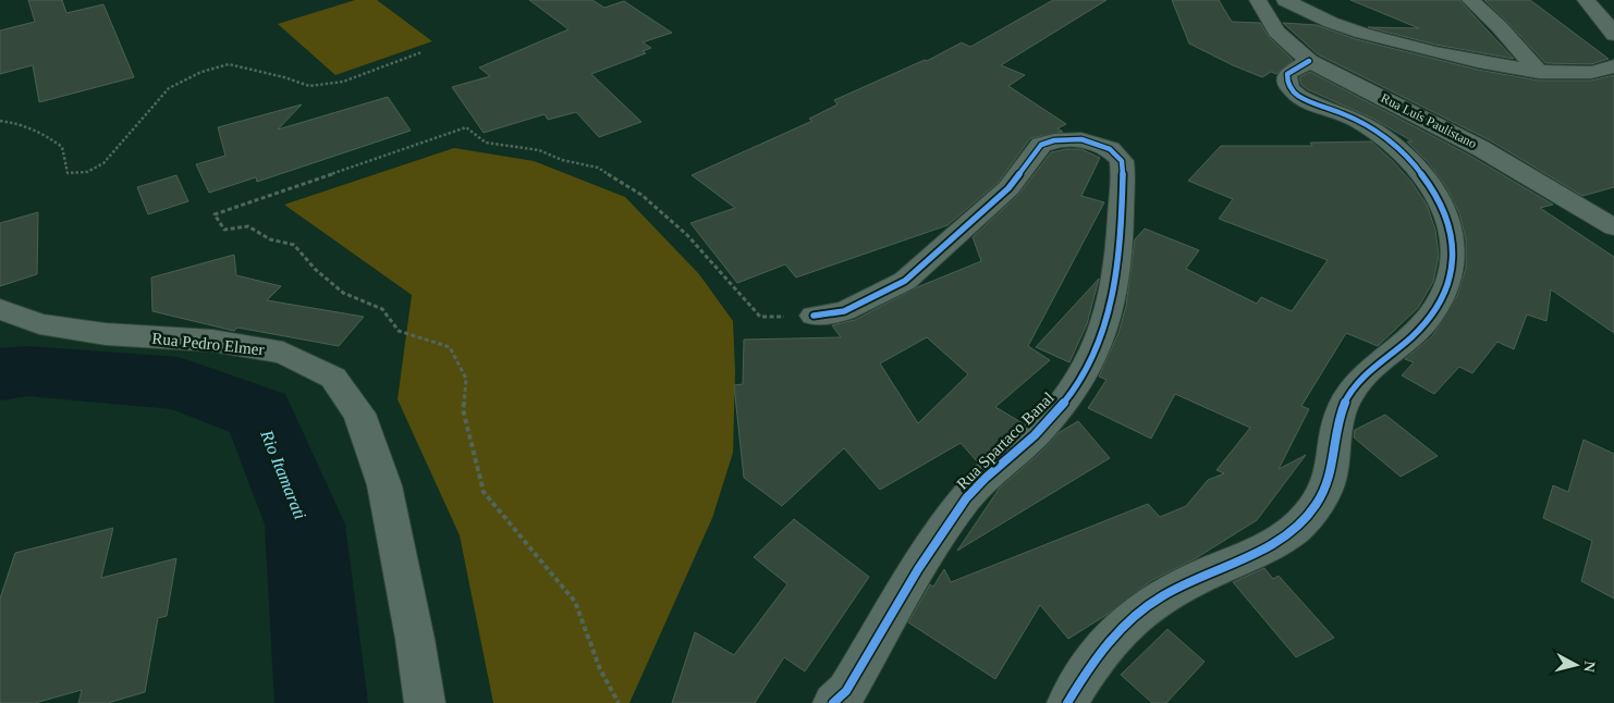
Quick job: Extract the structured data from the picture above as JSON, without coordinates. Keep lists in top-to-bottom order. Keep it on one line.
{"streets":{"street":["Rua Luís Paulistano","Rua Pedro Elmer","Rua Spartaco Banal"]},"water":["Rio Itamarati"],"north":"right"}
